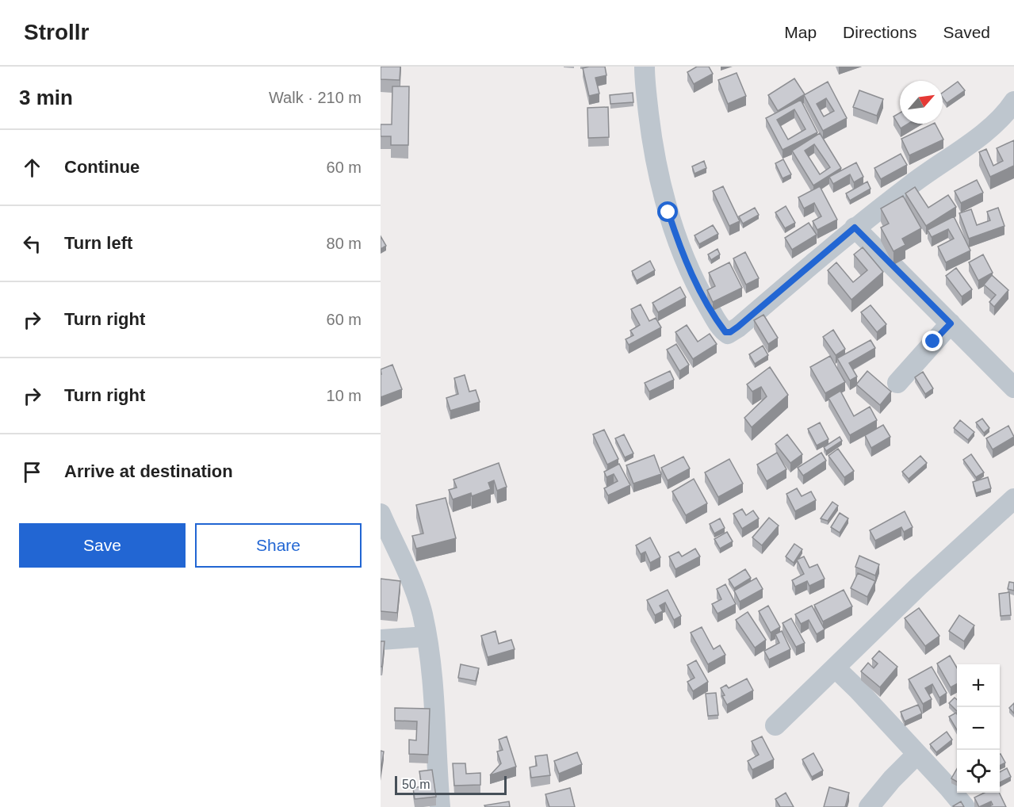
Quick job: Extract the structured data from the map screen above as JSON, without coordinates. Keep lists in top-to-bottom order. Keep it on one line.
{"scale_bar":"50 m","north":"top right","page":{"header":"Strollr","nav":["Map","Directions","Saved"],"heading":["3 min","Walk · 210 m"],"list":[["Continue","60 m"],["Turn left","80 m"],["Turn right","60 m"],["Turn right","10 m"],"Arrive at destination"],"buttons":["Save","Share"],"map_buttons":["+","−"],"scale":"50 m"}}
